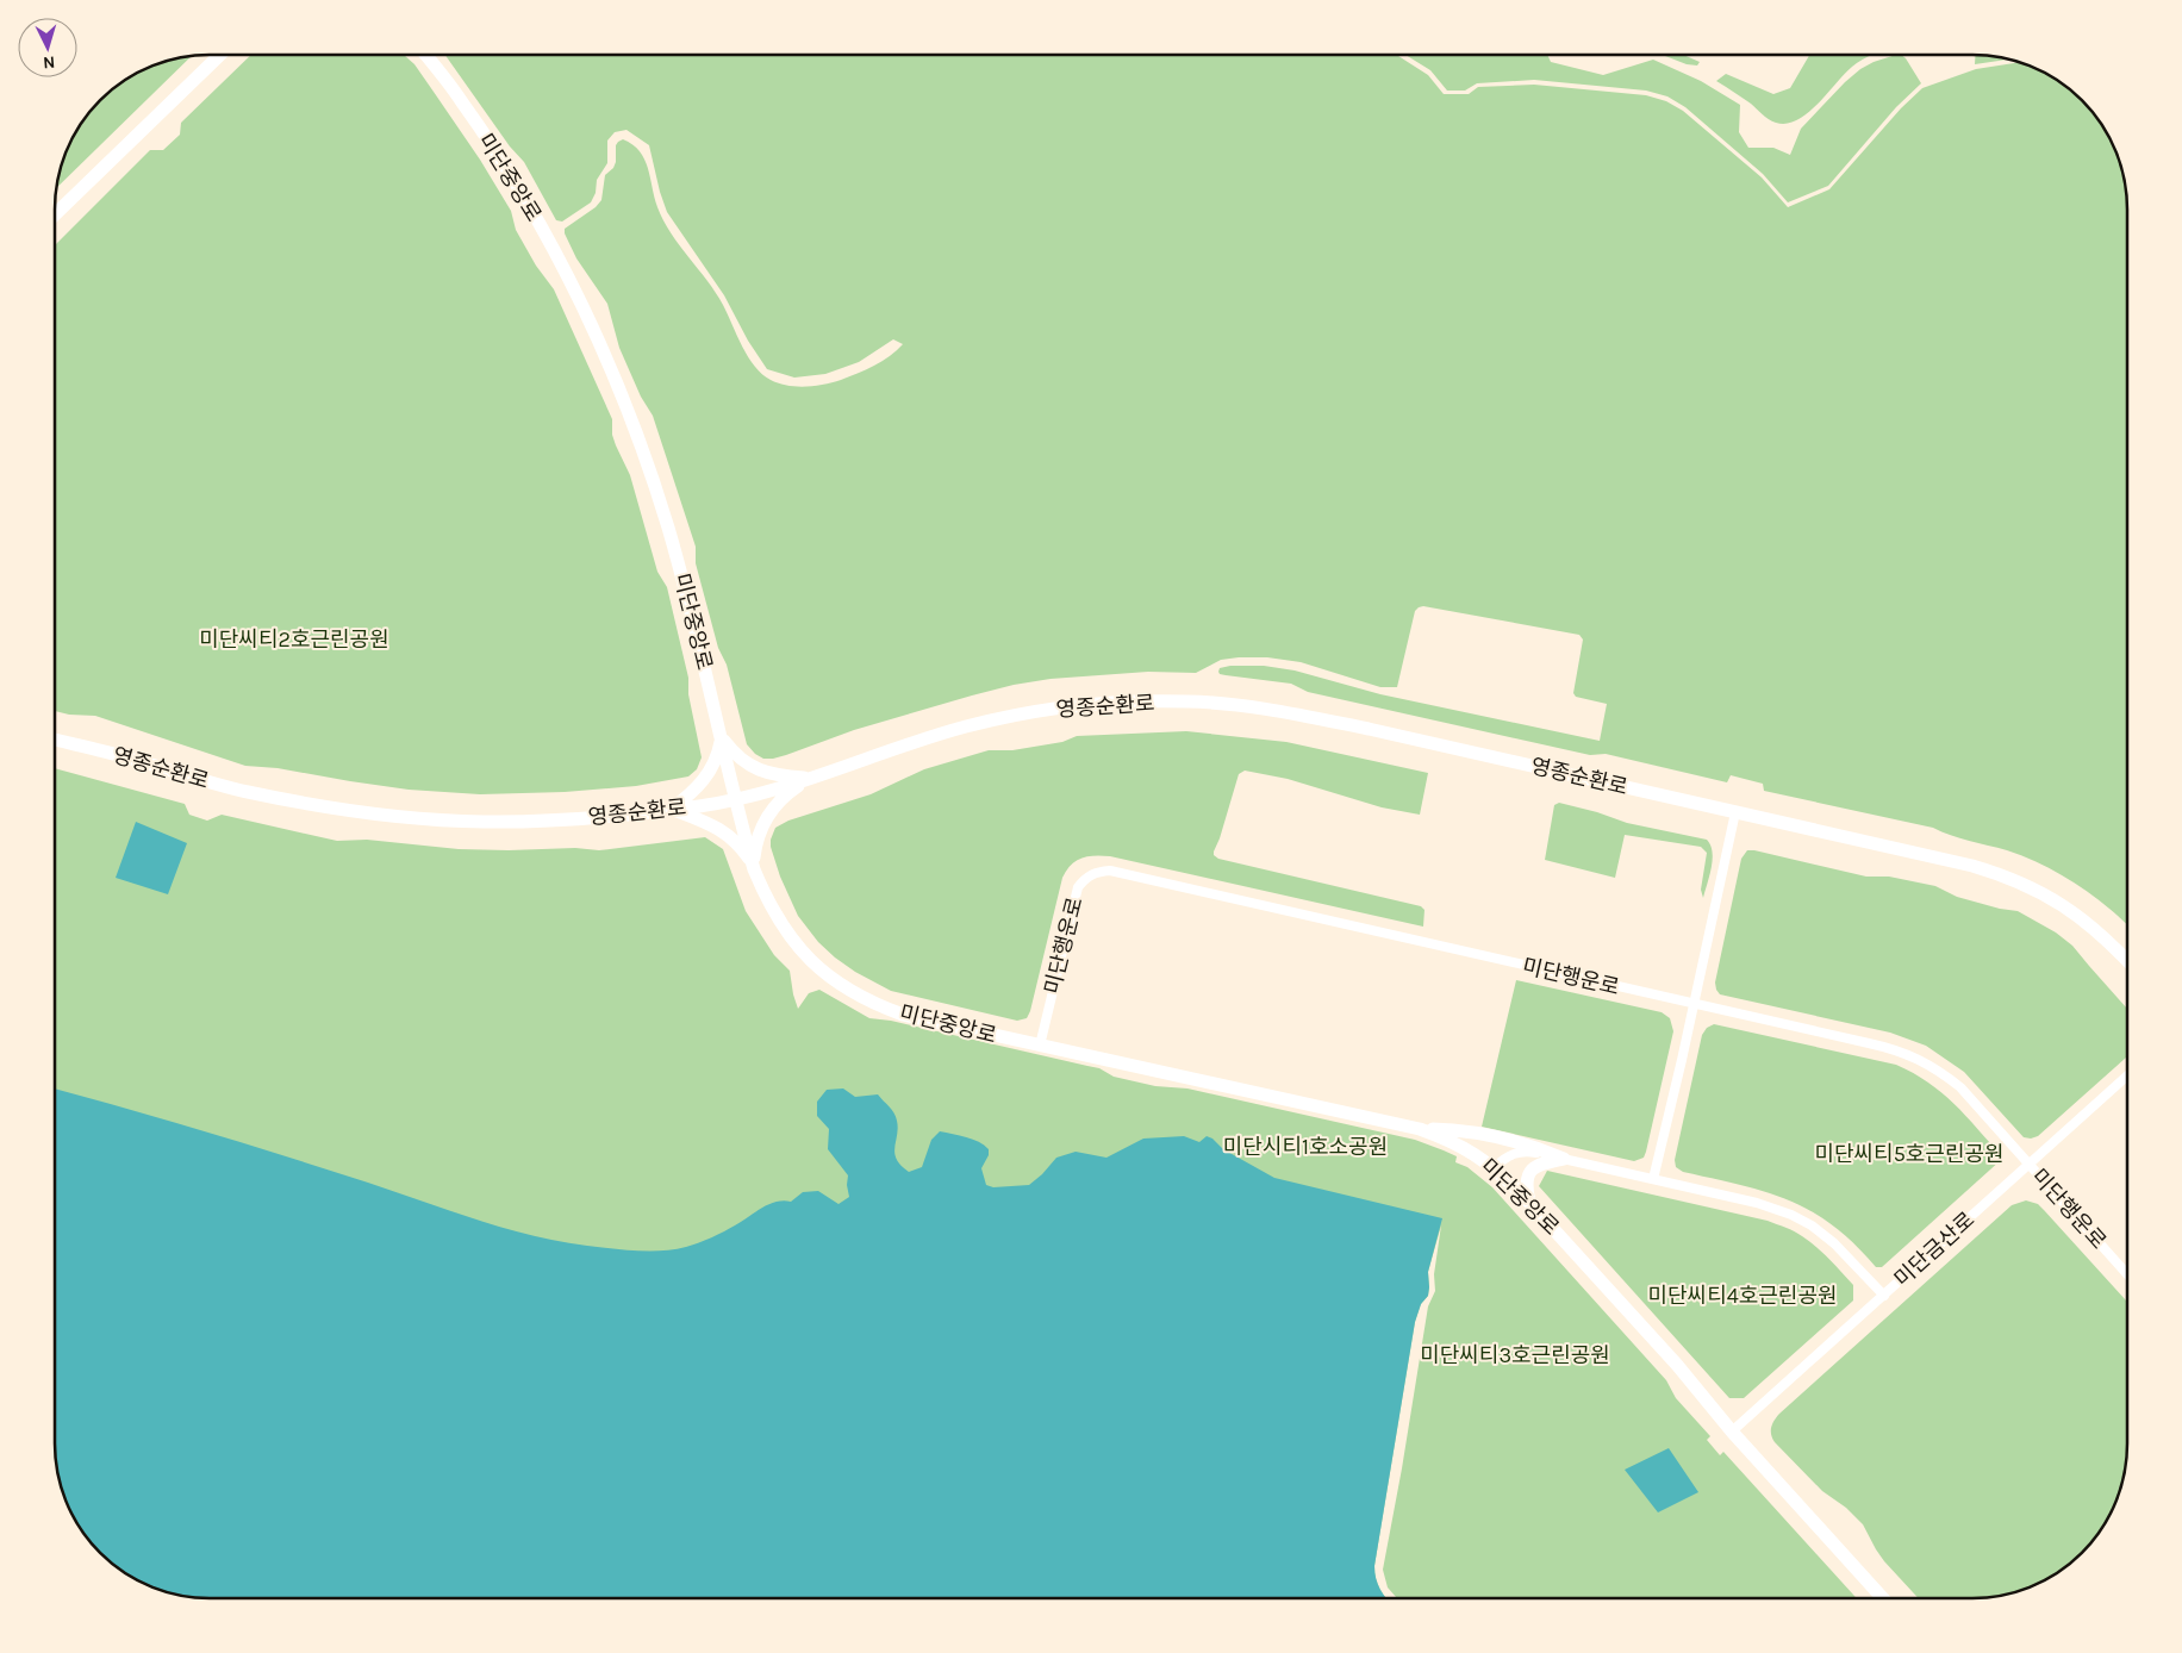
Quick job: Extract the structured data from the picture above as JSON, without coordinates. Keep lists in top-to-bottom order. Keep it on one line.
{"streets":{"street":["미단중앙로","영종순환로","미단행운로","미단금산로"]},"crossings":[["미단중앙로","영종순환로"],["미단중앙로","미단행운로"],["미단중앙로","미단금산로"],["미단행운로","미단금산로"]],"parks":["미단씨티2호근린공원","미단시티1호소공원","미단씨티5호근린공원","미단씨티4호근린공원","미단씨티3호근린공원"],"north":"bottom"}
